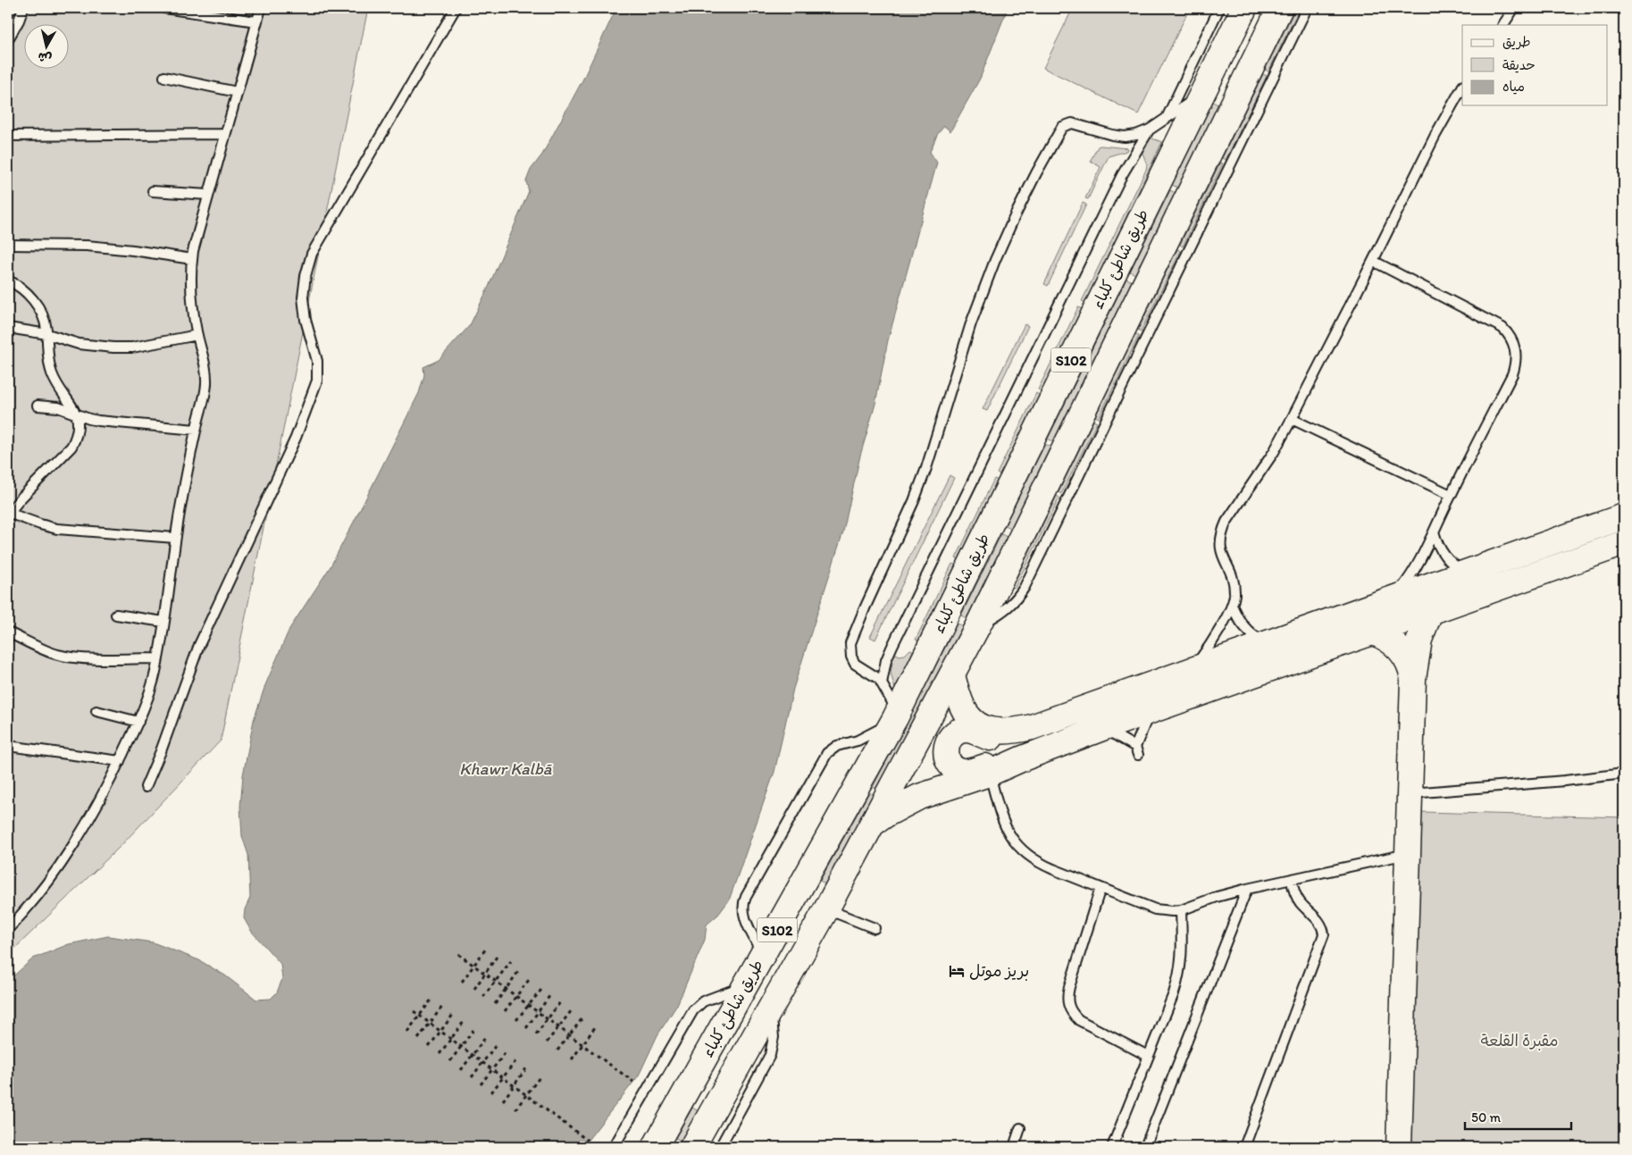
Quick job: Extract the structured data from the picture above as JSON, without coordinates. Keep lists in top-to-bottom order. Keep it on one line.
{"streets":{"main road":["طريق شاطئ كلباء","S102"]},"water":["Khawr Kalbā"],"parks":["مقبرة القلعة"],"places":{"hotel":["بريز موتل"]},"legend":["طريق","حديقة","مياه"],"scale_bar":"50 m","north":"bottom"}
